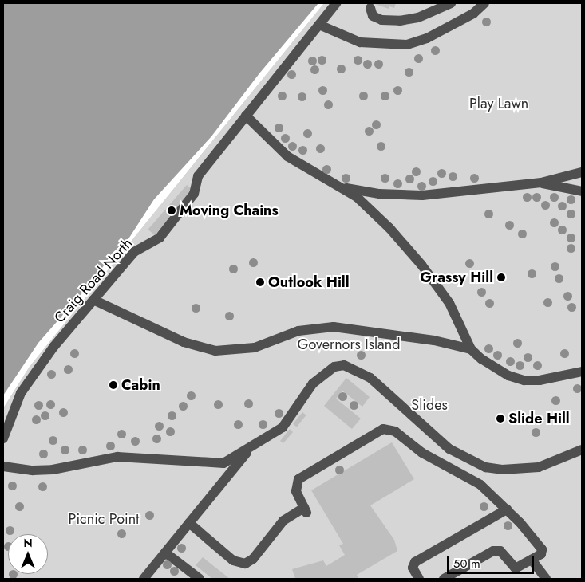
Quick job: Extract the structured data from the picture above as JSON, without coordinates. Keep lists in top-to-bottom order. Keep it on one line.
{"streets":{"street":["Craig Road North"]},"parks":["Play Lawn","Governors Island","Slides","Picnic Point"],"places":["Moving Chains","Grassy Hill","Outlook Hill","Cabin","Slide Hill"],"scale_bar":"50 m","north":"top"}
